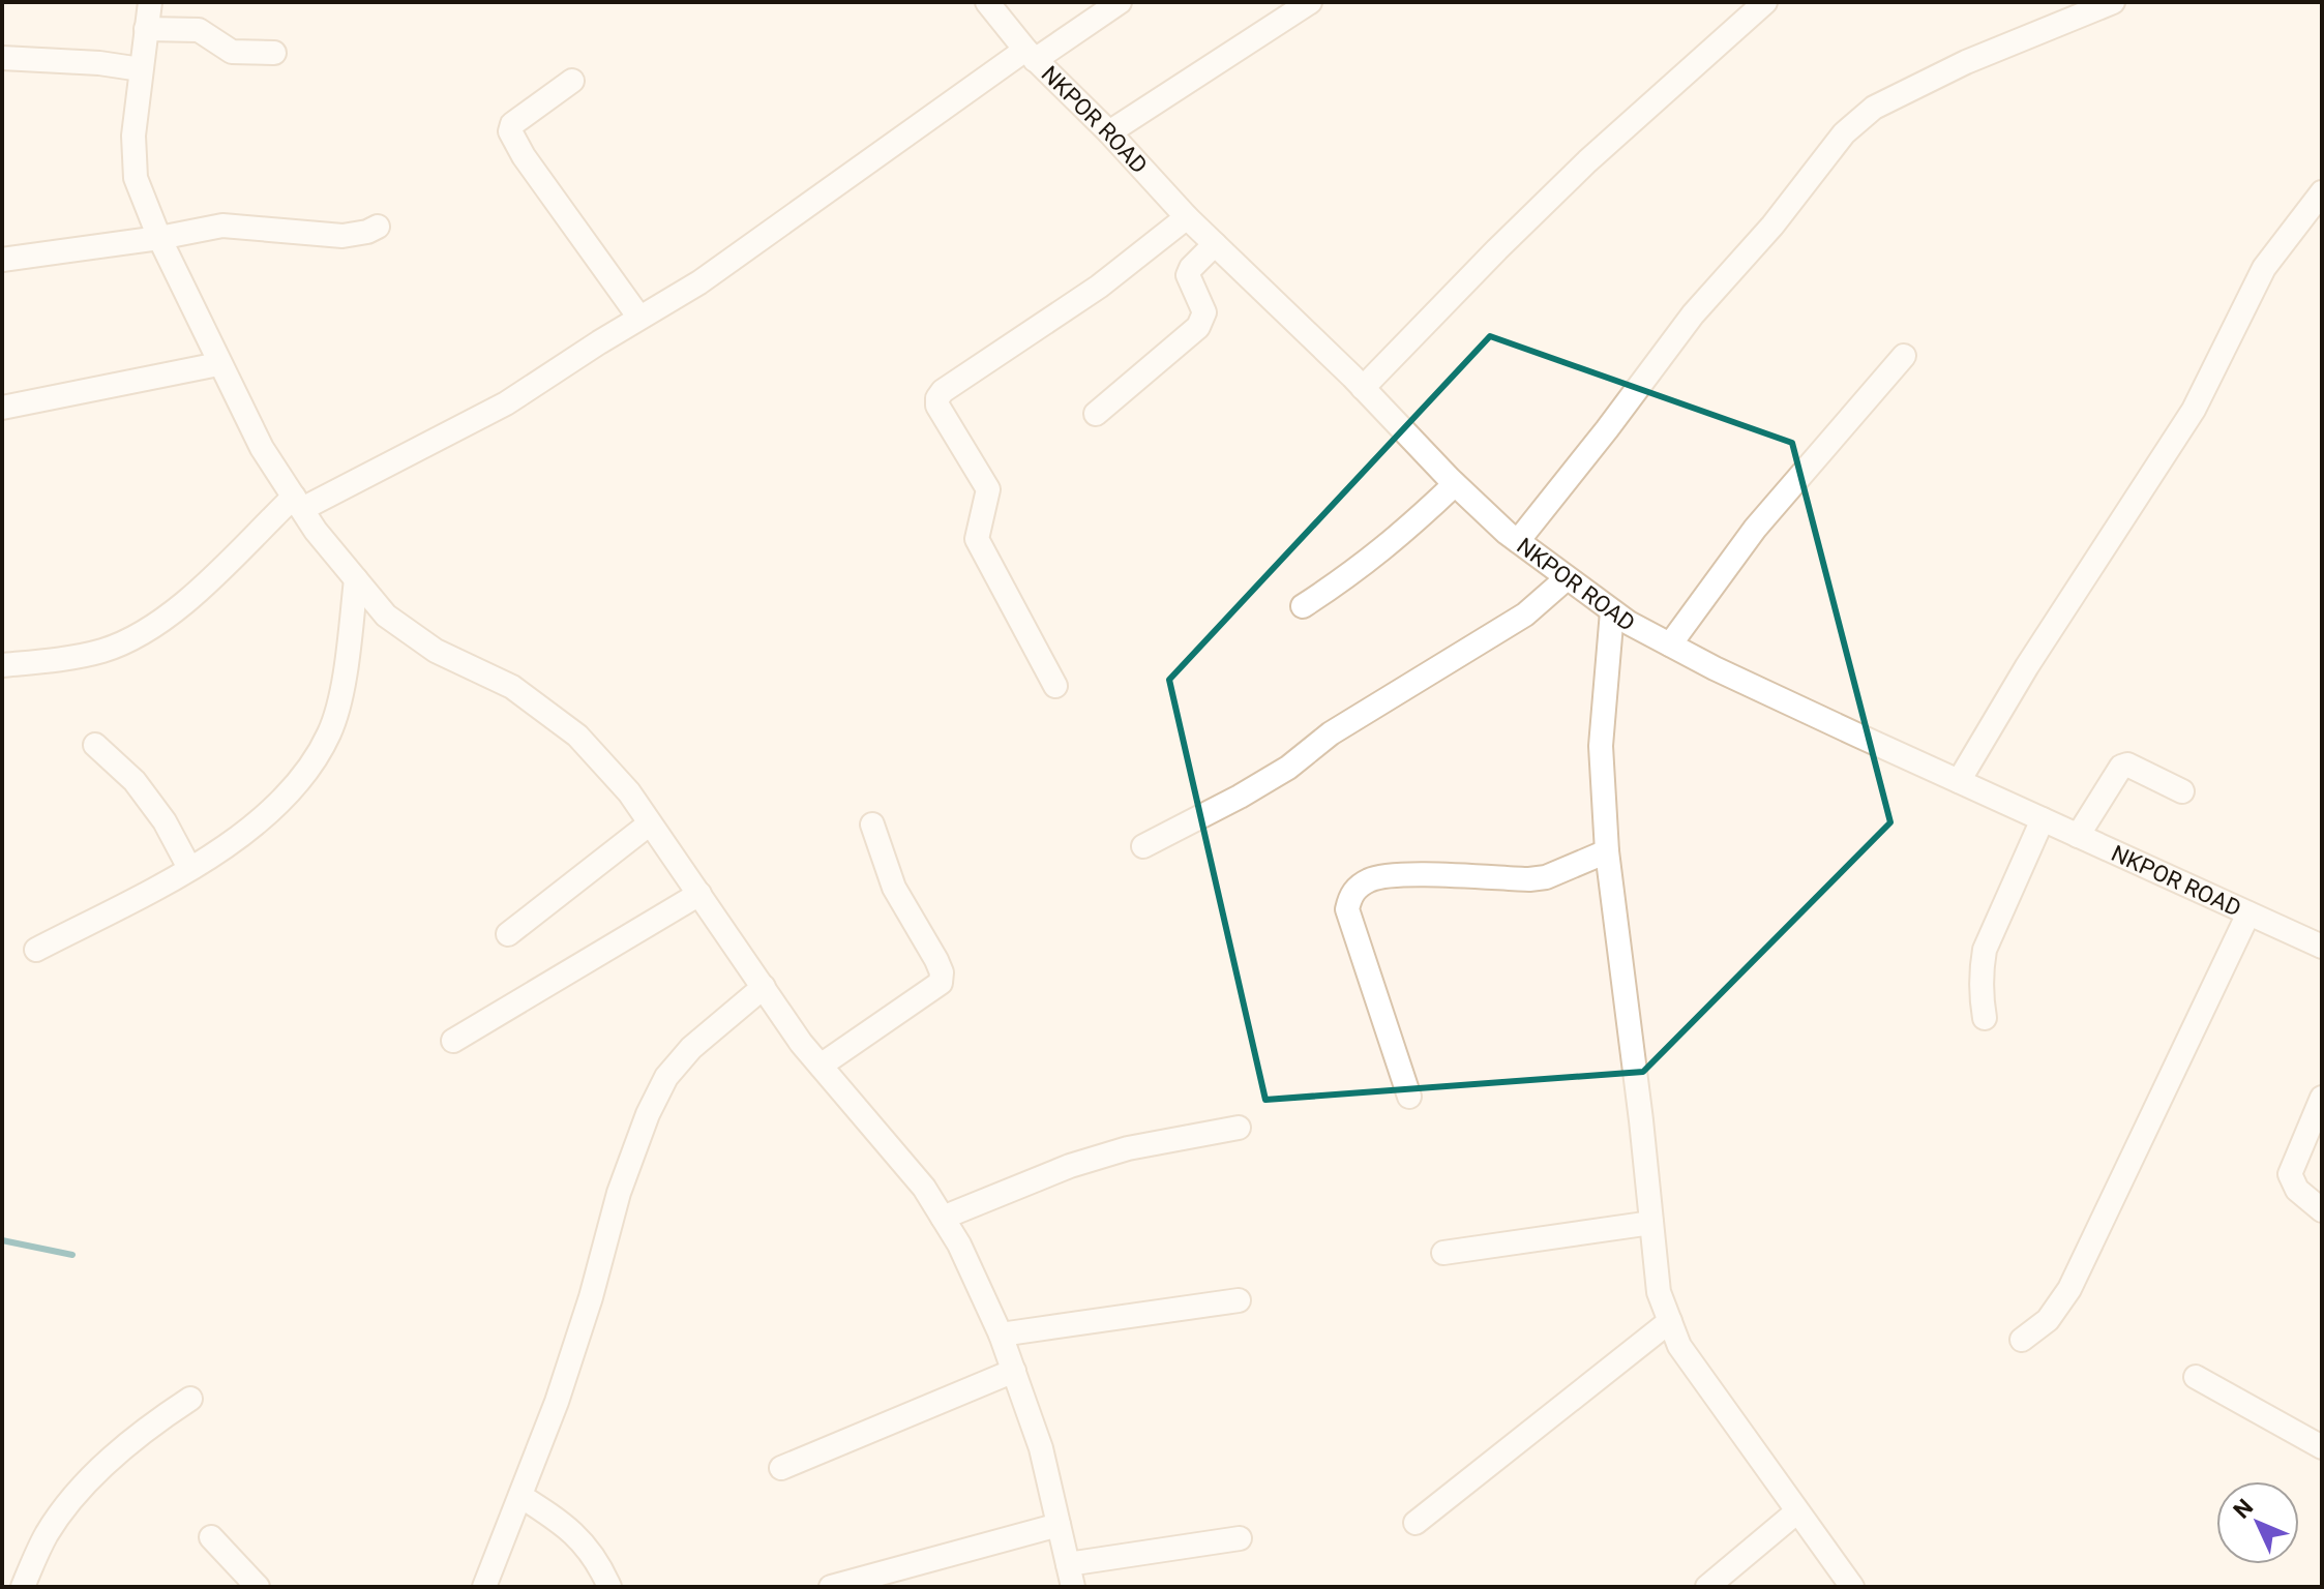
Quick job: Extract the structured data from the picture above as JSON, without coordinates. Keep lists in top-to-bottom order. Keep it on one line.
{"streets":{"street":["NKPOR ROAD"]},"north":"top left"}
